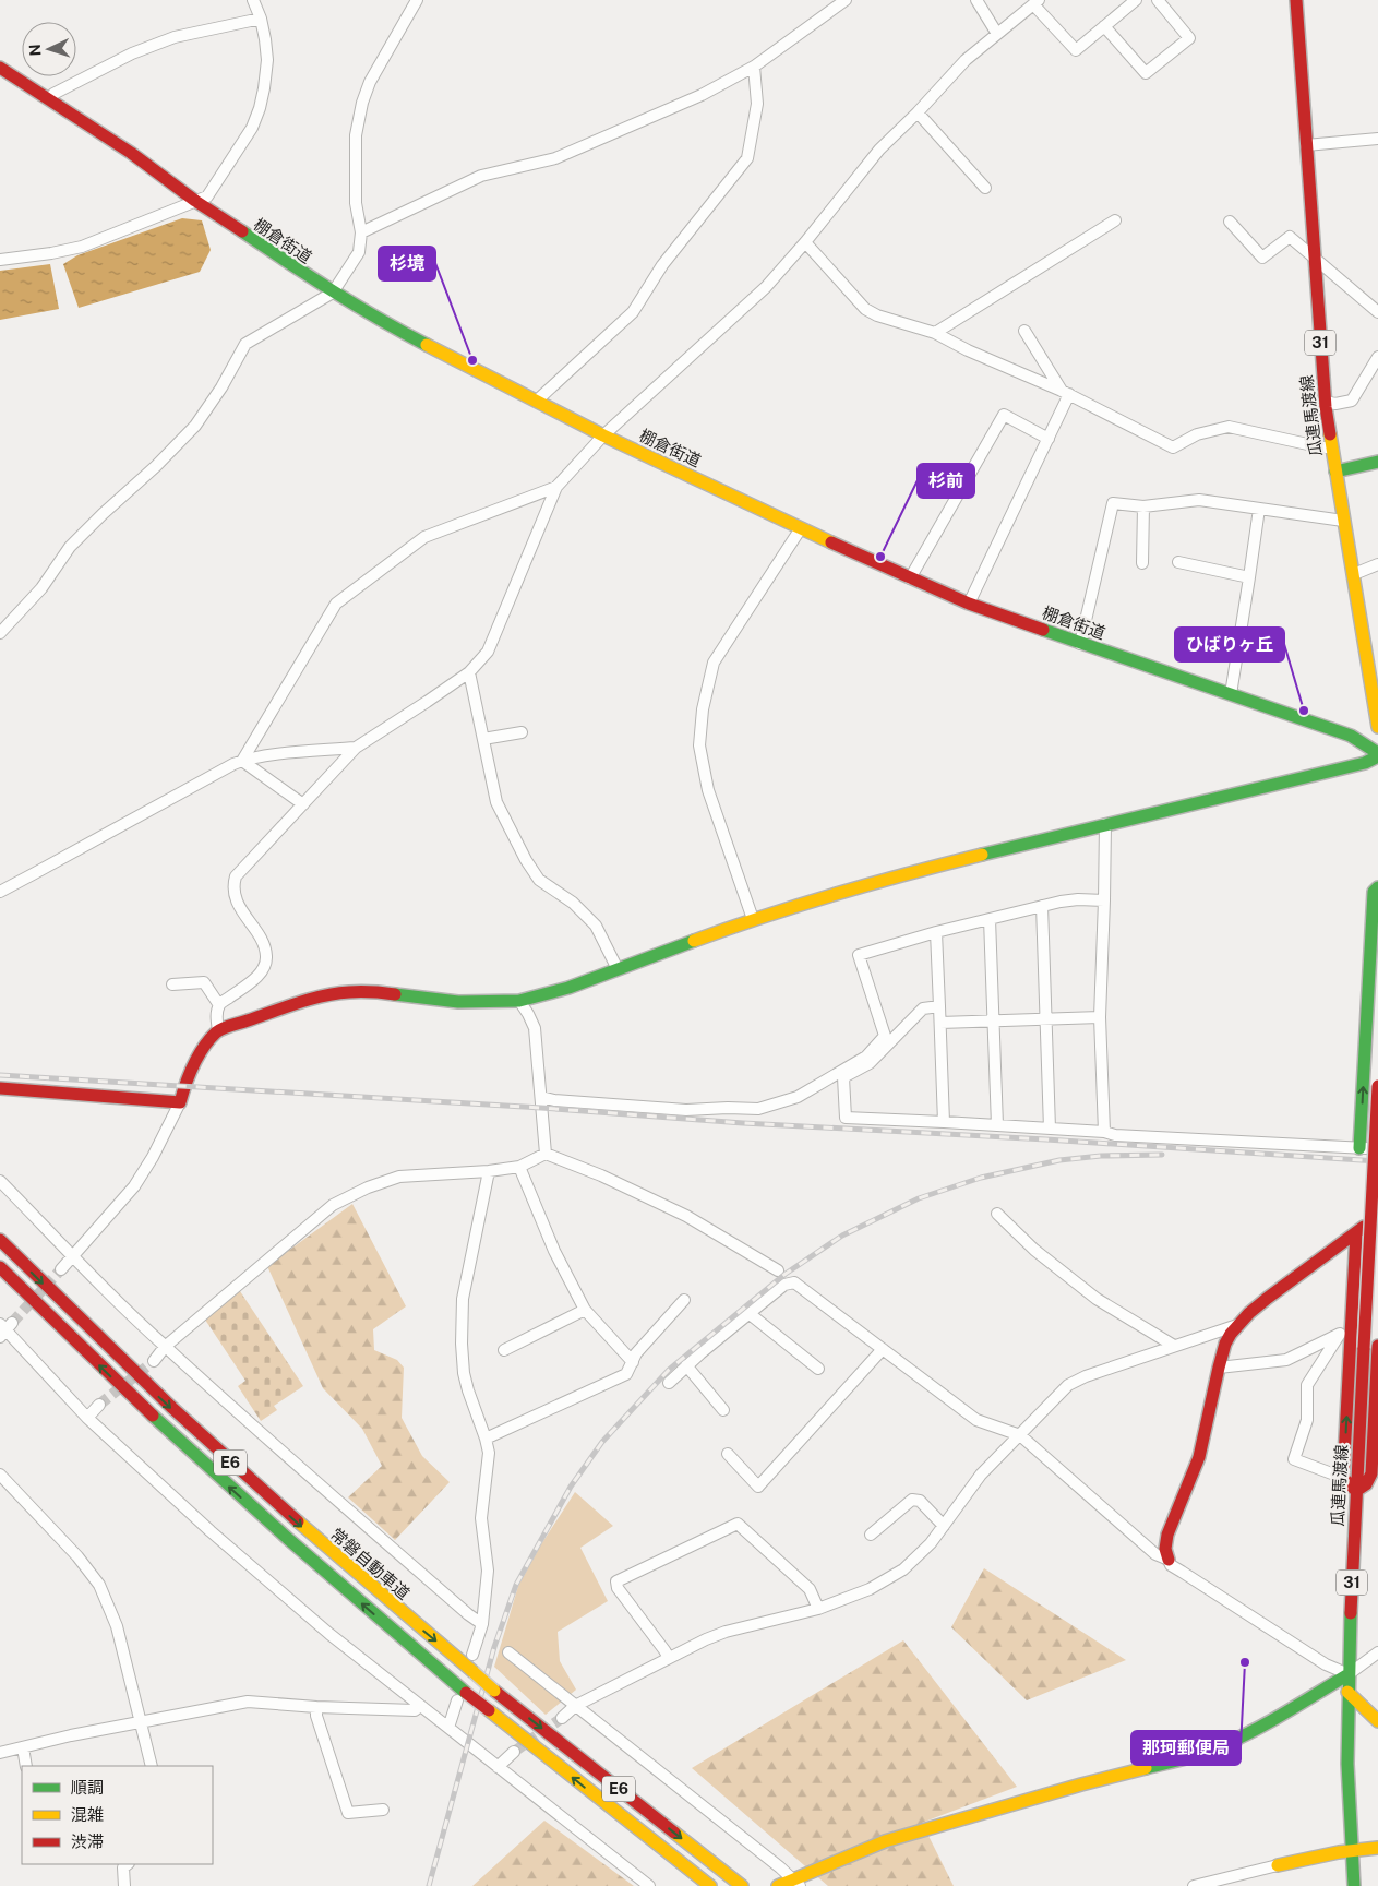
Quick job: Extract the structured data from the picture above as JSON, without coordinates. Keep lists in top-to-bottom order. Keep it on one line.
{"streets":{"main road":["棚倉街道","31","瓜連馬渡線","E6","常磐自動車道"]},"places":["杉境","杉前","ひばりヶ丘","那珂郵便局"],"legend":["順調","混雑","渋滞"],"north":"left"}
